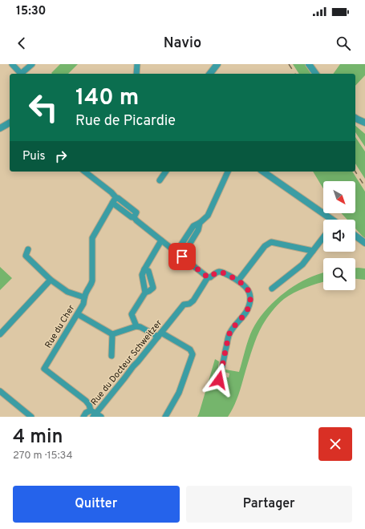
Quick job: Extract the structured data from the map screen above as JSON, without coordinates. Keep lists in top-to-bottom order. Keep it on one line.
{"streets":{"street":["Rue du Cher","Rue du Docteur Schweitzer"]},"crossings":[["Rue du Cher","Rue du Docteur Schweitzer"]],"north":"bottom right","page":{"status":"15:30","header":"Navio","turn":["140 m","Rue de Picardie"],"then":"Puis","heading":["4 min","270 m · 15:34"],"buttons":["Quitter","Partager"]}}
